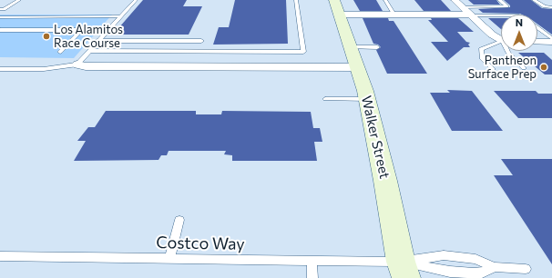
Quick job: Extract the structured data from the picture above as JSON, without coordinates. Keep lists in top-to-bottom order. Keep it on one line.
{"streets":{"main road":["Walker Street"],"lane":["Costco Way"]},"crossings":[["Walker Street","Costco Way"]],"places":["Los Alamitos Race Course","Pantheon Surface Prep"],"north":"top"}
